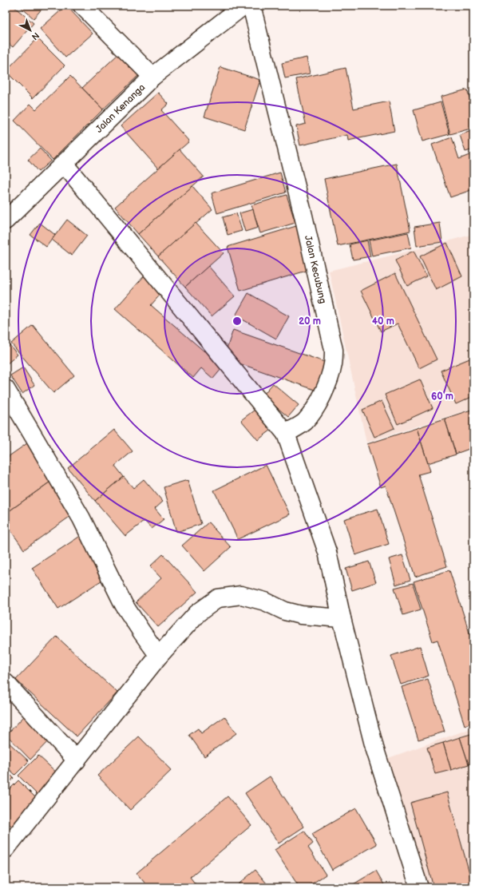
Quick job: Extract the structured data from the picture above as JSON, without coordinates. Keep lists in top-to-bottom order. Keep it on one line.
{"streets":{"street":["Jalan Kenanga","Jalan Kecubung"]},"north":"bottom right","rings":["20 m","40 m","60 m"]}
